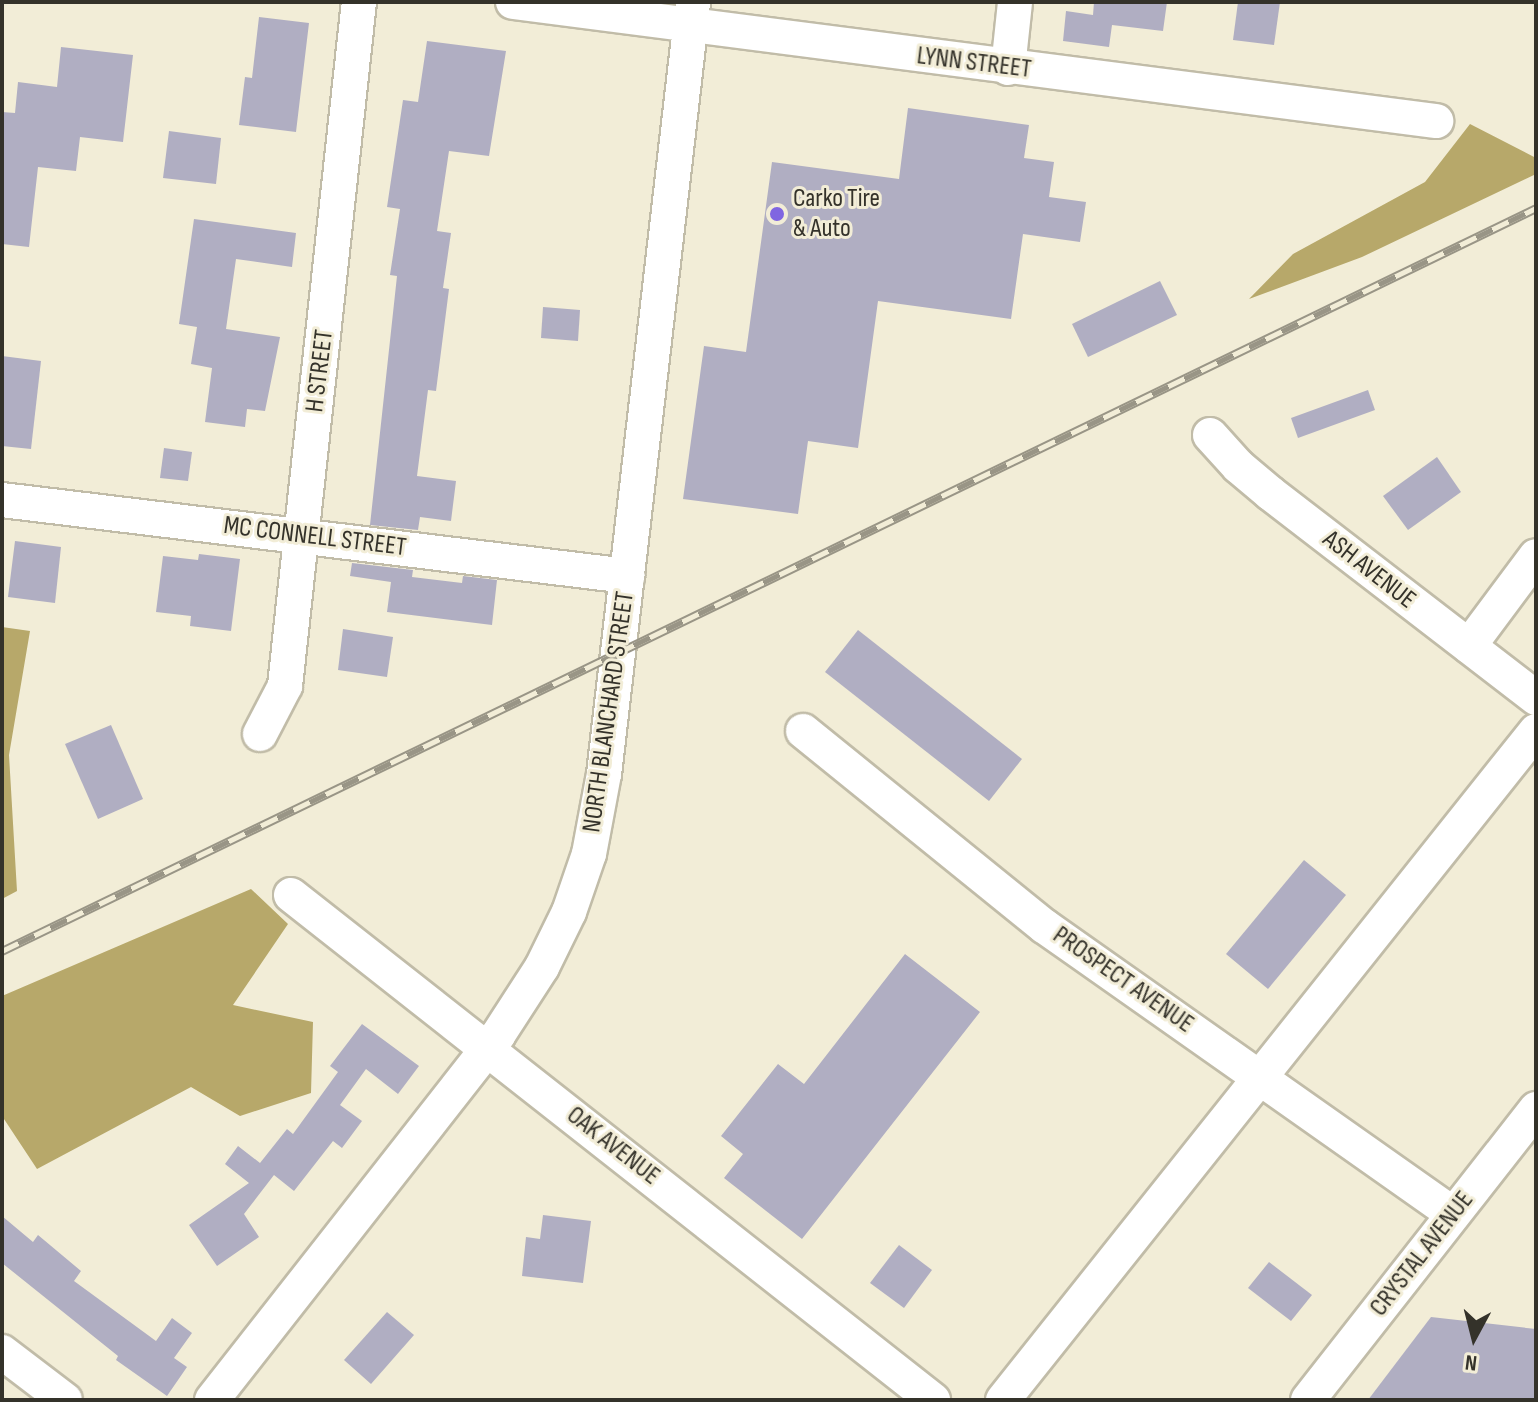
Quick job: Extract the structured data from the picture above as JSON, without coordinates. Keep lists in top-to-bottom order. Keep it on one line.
{"streets":{"street":["LYNN STREET","H STREET","MC CONNELL STREET","ASH AVENUE","NORTH BLANCHARD STREET","PROSPECT AVENUE","OAK AVENUE","CRYSTAL AVENUE"]},"crossings":[["LYNN STREET","NORTH BLANCHARD STREET"],["H STREET","MC CONNELL STREET"],["MC CONNELL STREET","NORTH BLANCHARD STREET"],["NORTH BLANCHARD STREET","OAK AVENUE"],["PROSPECT AVENUE","CRYSTAL AVENUE"]],"places":["Carko Tire & Auto"],"north":"bottom"}
